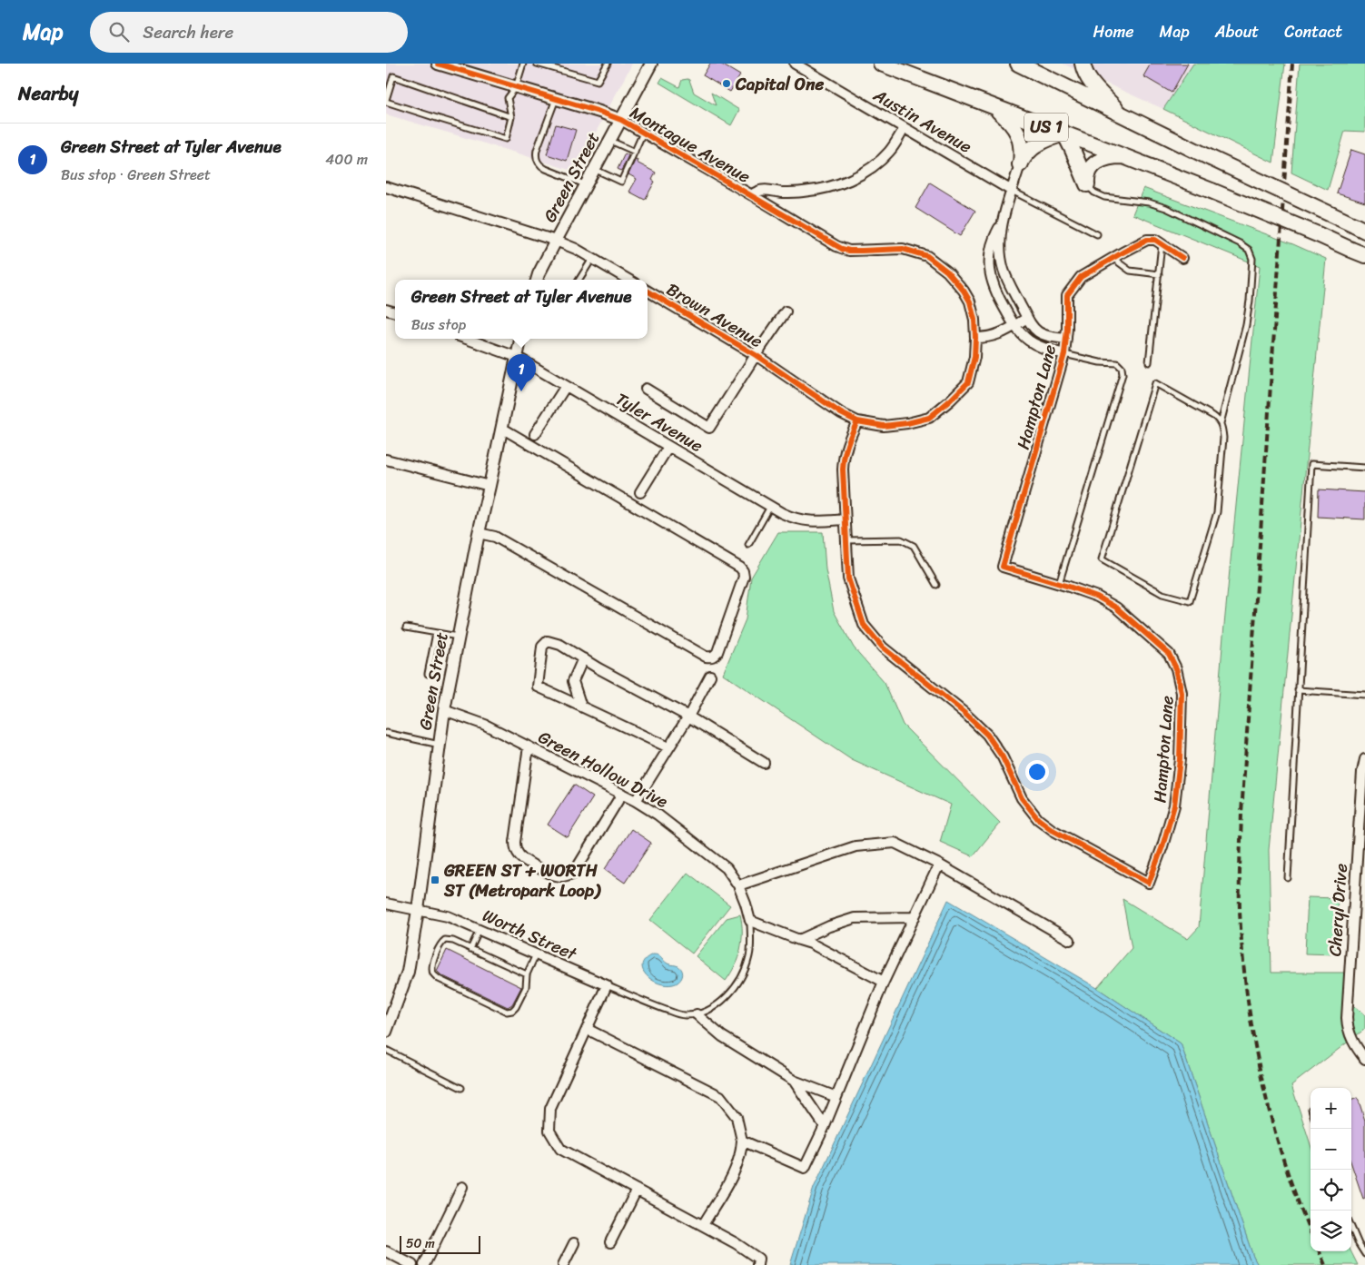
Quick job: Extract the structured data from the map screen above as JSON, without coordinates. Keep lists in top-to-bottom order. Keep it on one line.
{"streets":{"highway":["US 1"],"street":["Austin Avenue","Montague Avenue","Green Street","Brown Avenue","Hampton Lane","Tyler Avenue","Green Hollow Drive","Cheryl Drive","Worth Street"]},"crossings":[["Montague Avenue","Green Street"],["Green Street","Tyler Avenue"],["Green Street","Green Hollow Drive"],["Green Street","Worth Street"],["Brown Avenue","Hampton Lane"],["Hampton Lane","Tyler Avenue"]],"places":{"other":["Capital One"],"transit":["GREEN ST + WORTH ST (Metropark Loop)"]},"scale_bar":"50 m","page":{"header":"Map","search":"Search here","nav":["Home","Map","About","Contact"],"heading":"Nearby","list":[{"mark":"1","name":"Green Street at Tyler Avenue","note":"Bus stop · Green Street","value":"400 m"}],"popup":["Green Street at Tyler Avenue","Bus stop"],"pins":"1","map_buttons":["+","−"],"scale":"50 m"}}
